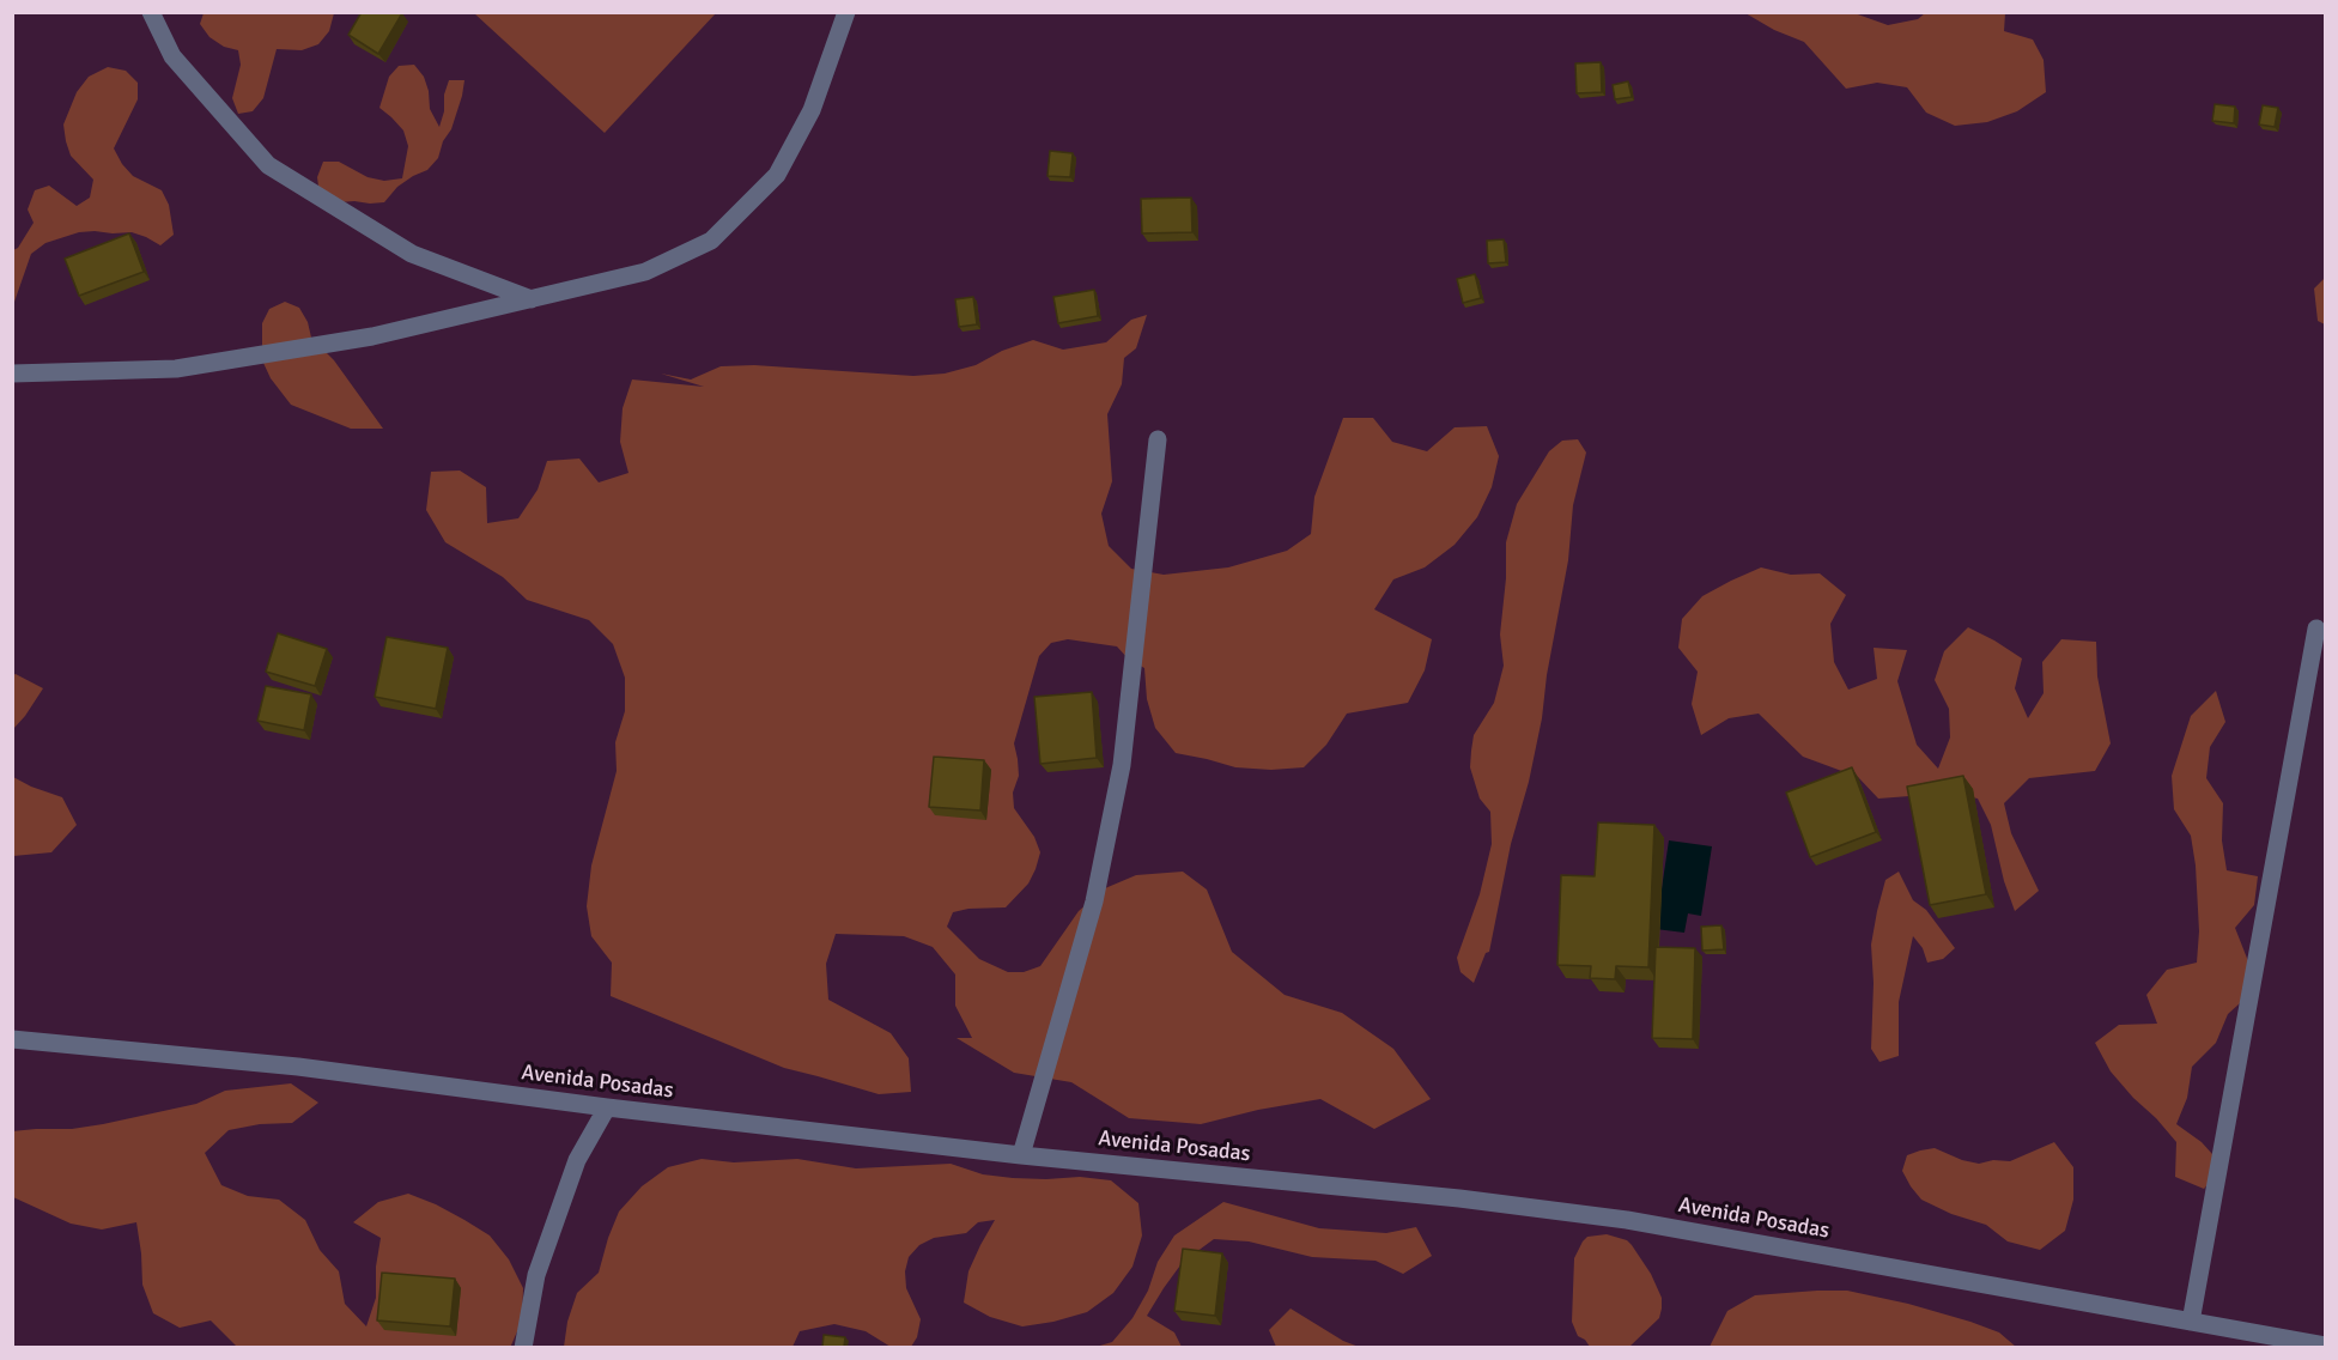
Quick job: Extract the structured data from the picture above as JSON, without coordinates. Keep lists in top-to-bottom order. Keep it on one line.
{"streets":{"street":["Avenida Posadas"]}}
